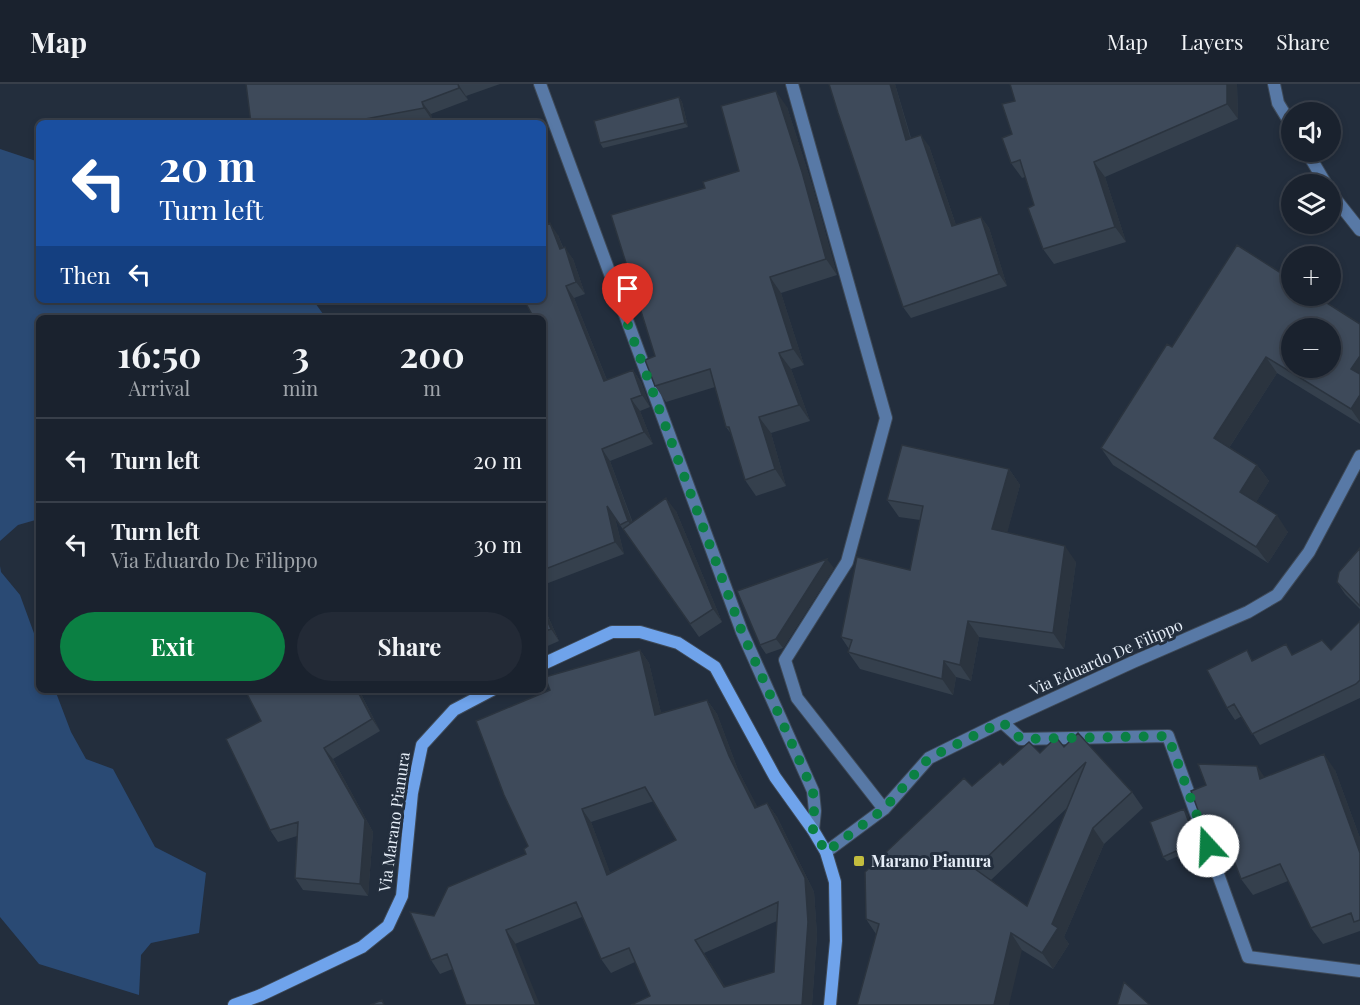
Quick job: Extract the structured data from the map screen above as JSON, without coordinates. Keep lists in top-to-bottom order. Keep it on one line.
{"streets":{"street":["Via Eduardo De Filippo","Via Marano Pianura"]},"places":{"transit":["Marano Pianura"]},"page":{"header":"Map","nav":["Map","Layers","Share"],"map_buttons":["+","−"],"turn":["20 m","Turn left"],"then":"Then","eta":["16:50","Arrival","3","min","200","m"],"list":[{"name":"Turn left","value":"20 m"},{"name":"Turn left","note":"Via Eduardo De Filippo","value":"30 m"}],"buttons":["Exit","Share"]}}
